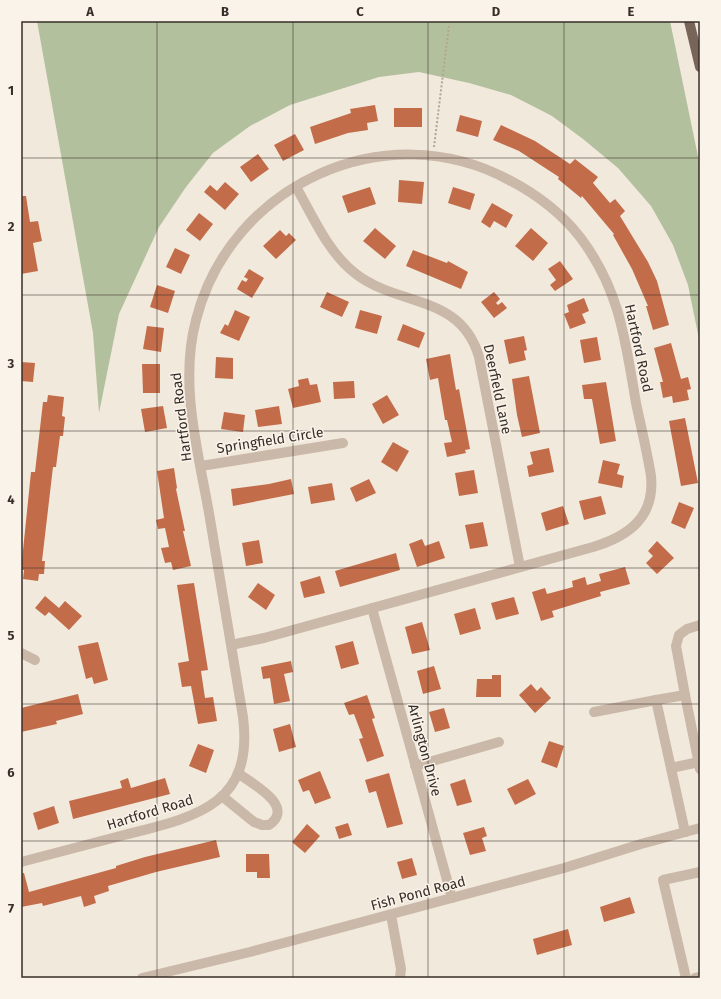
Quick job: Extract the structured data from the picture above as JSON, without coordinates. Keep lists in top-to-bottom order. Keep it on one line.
{"streets":{"street":["Hartford Road","Deerfield Lane","Springfield Circle","Arlington Drive","Fish Pond Road"]},"crossings":[["Hartford Road","Deerfield Lane"],["Hartford Road","Springfield Circle"],["Hartford Road","Arlington Drive"],["Arlington Drive","Fish Pond Road"]],"grid":{"columns":["A","B","C","D","E"],"rows":["1","2","3","4","5","6","7"]}}
